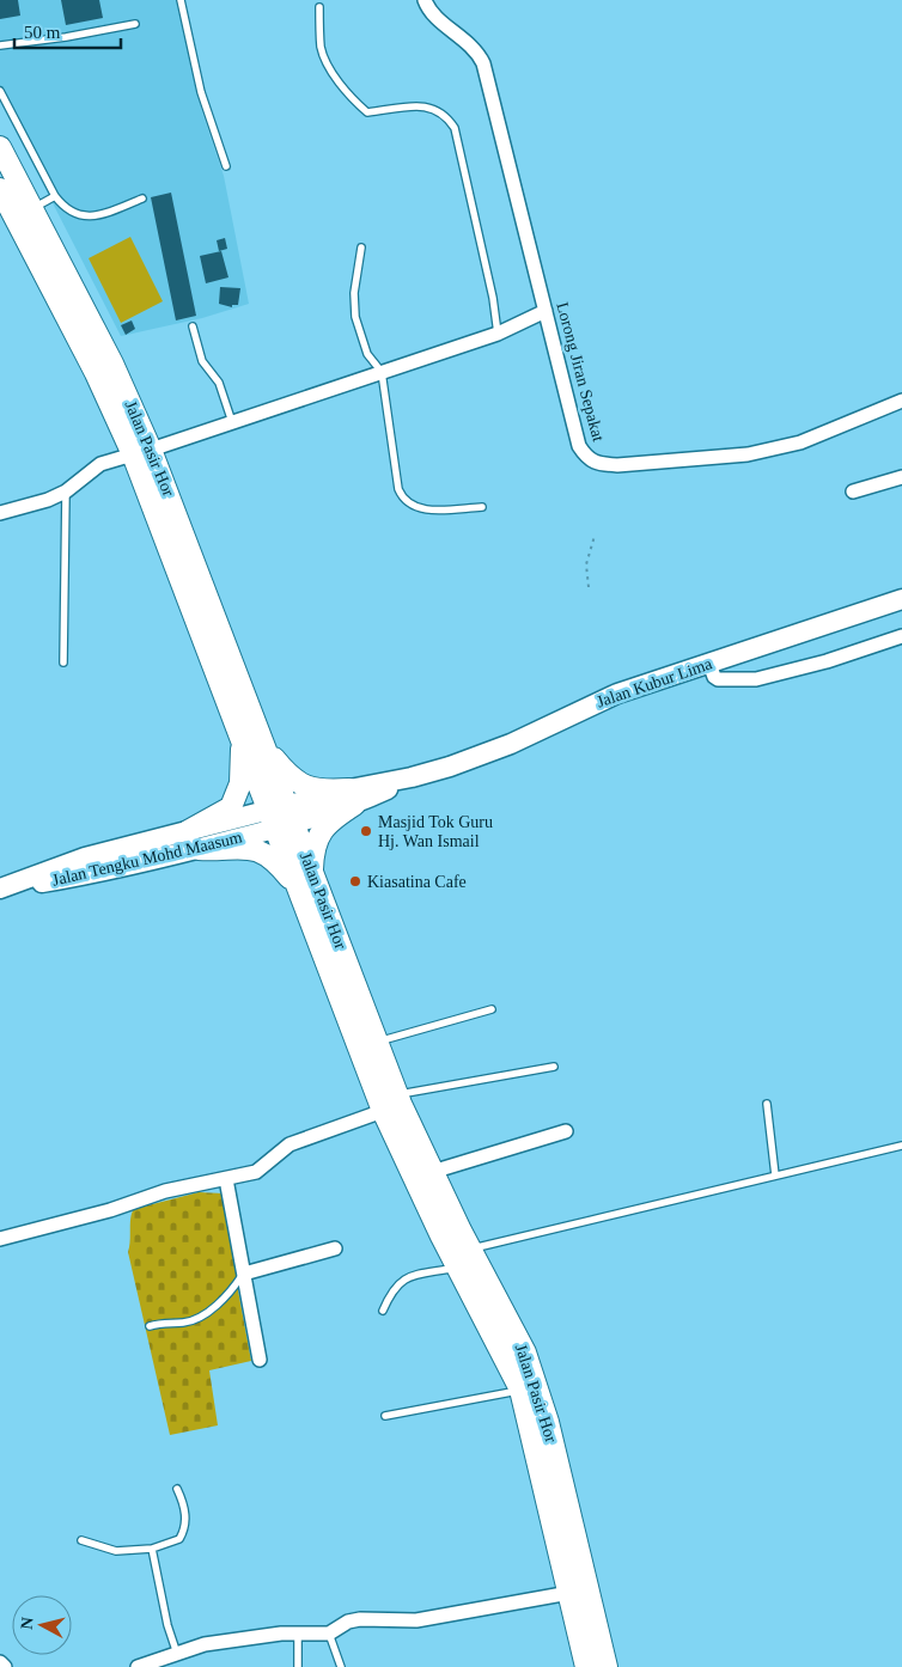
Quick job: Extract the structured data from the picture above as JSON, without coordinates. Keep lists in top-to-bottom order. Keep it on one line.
{"streets":{"main road":["Jalan Pasir Hor","Jalan Kubur Lima","Jalan Tengku Mohd Maasum"],"street":["Lorong Jiran Sepakat"]},"crossings":[["Jalan Pasir Hor","Jalan Kubur Lima"],["Jalan Pasir Hor","Jalan Tengku Mohd Maasum"],["Jalan Kubur Lima","Jalan Tengku Mohd Maasum"]],"places":["Masjid Tok Guru Hj. Wan Ismail","Kiasatina Cafe"],"scale_bar":"50 m","north":"left"}
